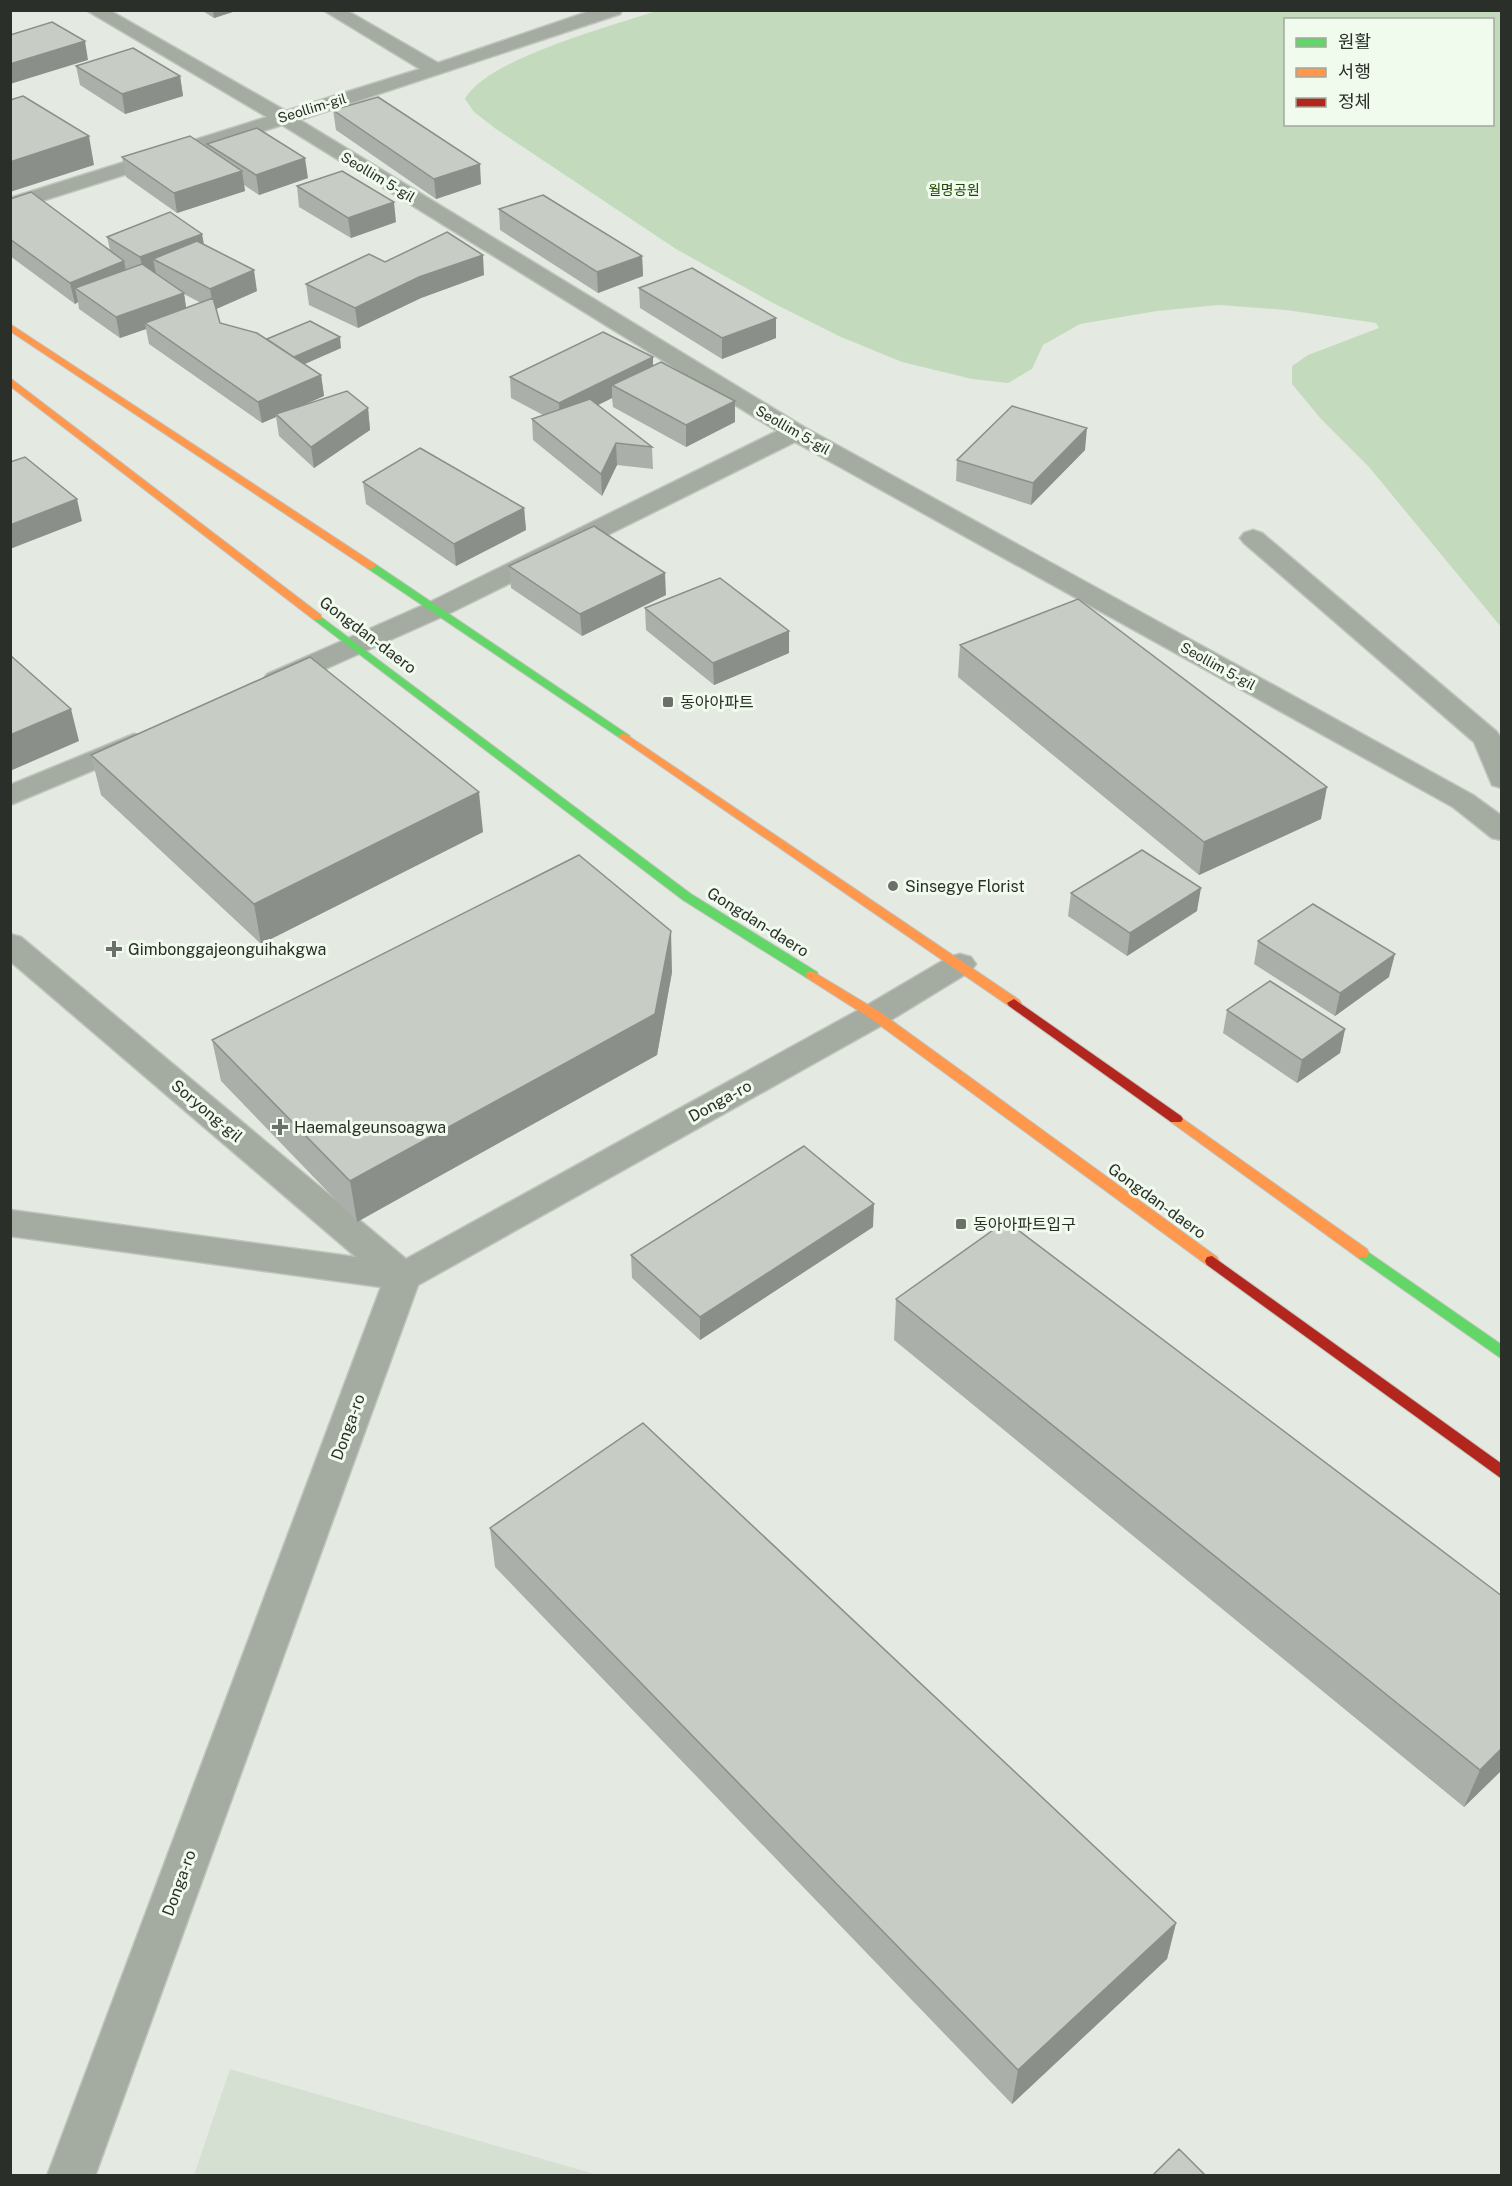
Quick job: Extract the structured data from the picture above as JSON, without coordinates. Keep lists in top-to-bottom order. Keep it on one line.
{"streets":{"street":["Seollim-gil","Seollim 5-gil","Gongdan-daero","Donga-ro","Soryong-gil"]},"crossings":[["Seollim-gil","Seollim 5-gil"],["Gongdan-daero","Donga-ro"],["Donga-ro","Soryong-gil"]],"parks":["월명공원"],"places":{"transit":["동아아파트","동아아파트입구"],"other":["Sinsegye Florist"],"health":["Gimbonggajeonguihakgwa","Haemalgeunsoagwa"]},"legend":["원활","서행","정체"]}
